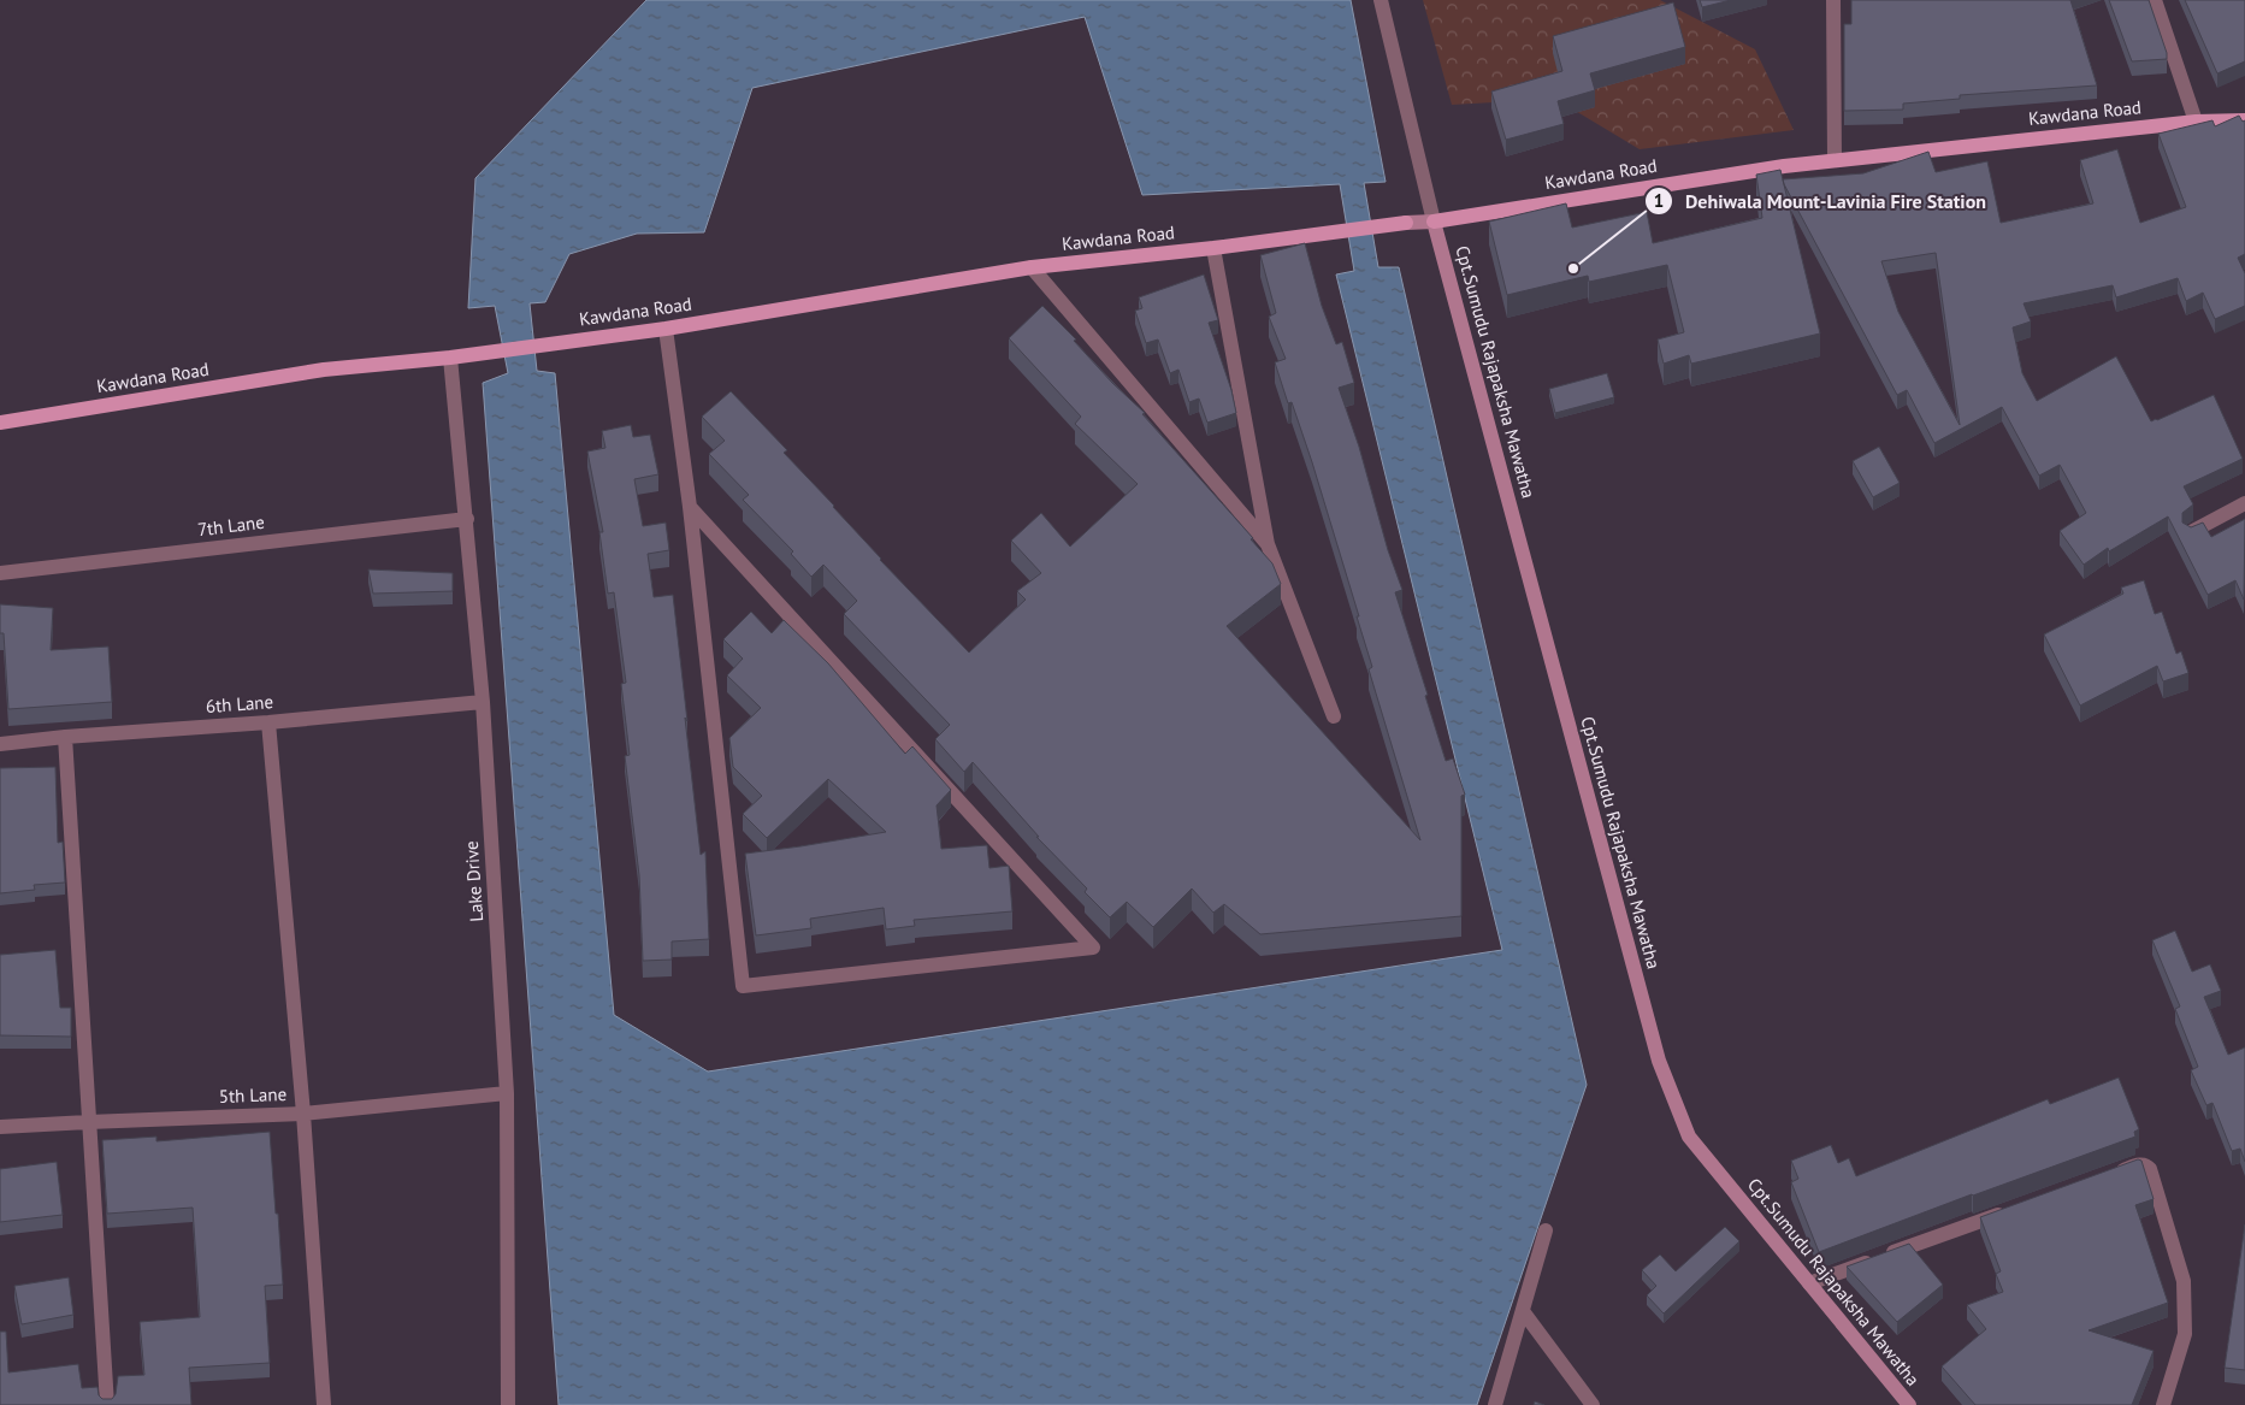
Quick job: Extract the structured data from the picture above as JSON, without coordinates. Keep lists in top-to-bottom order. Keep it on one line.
{"streets":{"main road":["Kawdana Road","Cpt.Sumudu Rajapaksha Mawatha"],"street":["7th Lane","6th Lane","Lake Drive","5th Lane"]},"crossings":[["Kawdana Road","Cpt.Sumudu Rajapaksha Mawatha"],["Kawdana Road","Lake Drive"],["7th Lane","Lake Drive"],["6th Lane","Lake Drive"],["Lake Drive","5th Lane"]],"places":["Dehiwala Mount-Lavinia Fire Station"]}
